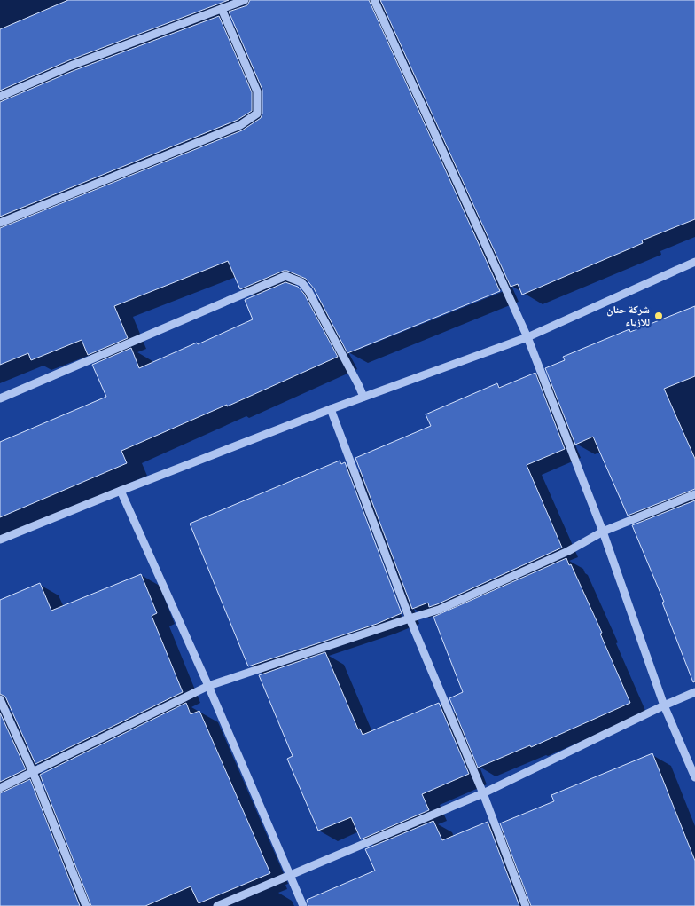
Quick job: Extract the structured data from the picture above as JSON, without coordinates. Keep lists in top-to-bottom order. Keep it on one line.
{"places":["شركة حنان للازياء"]}
